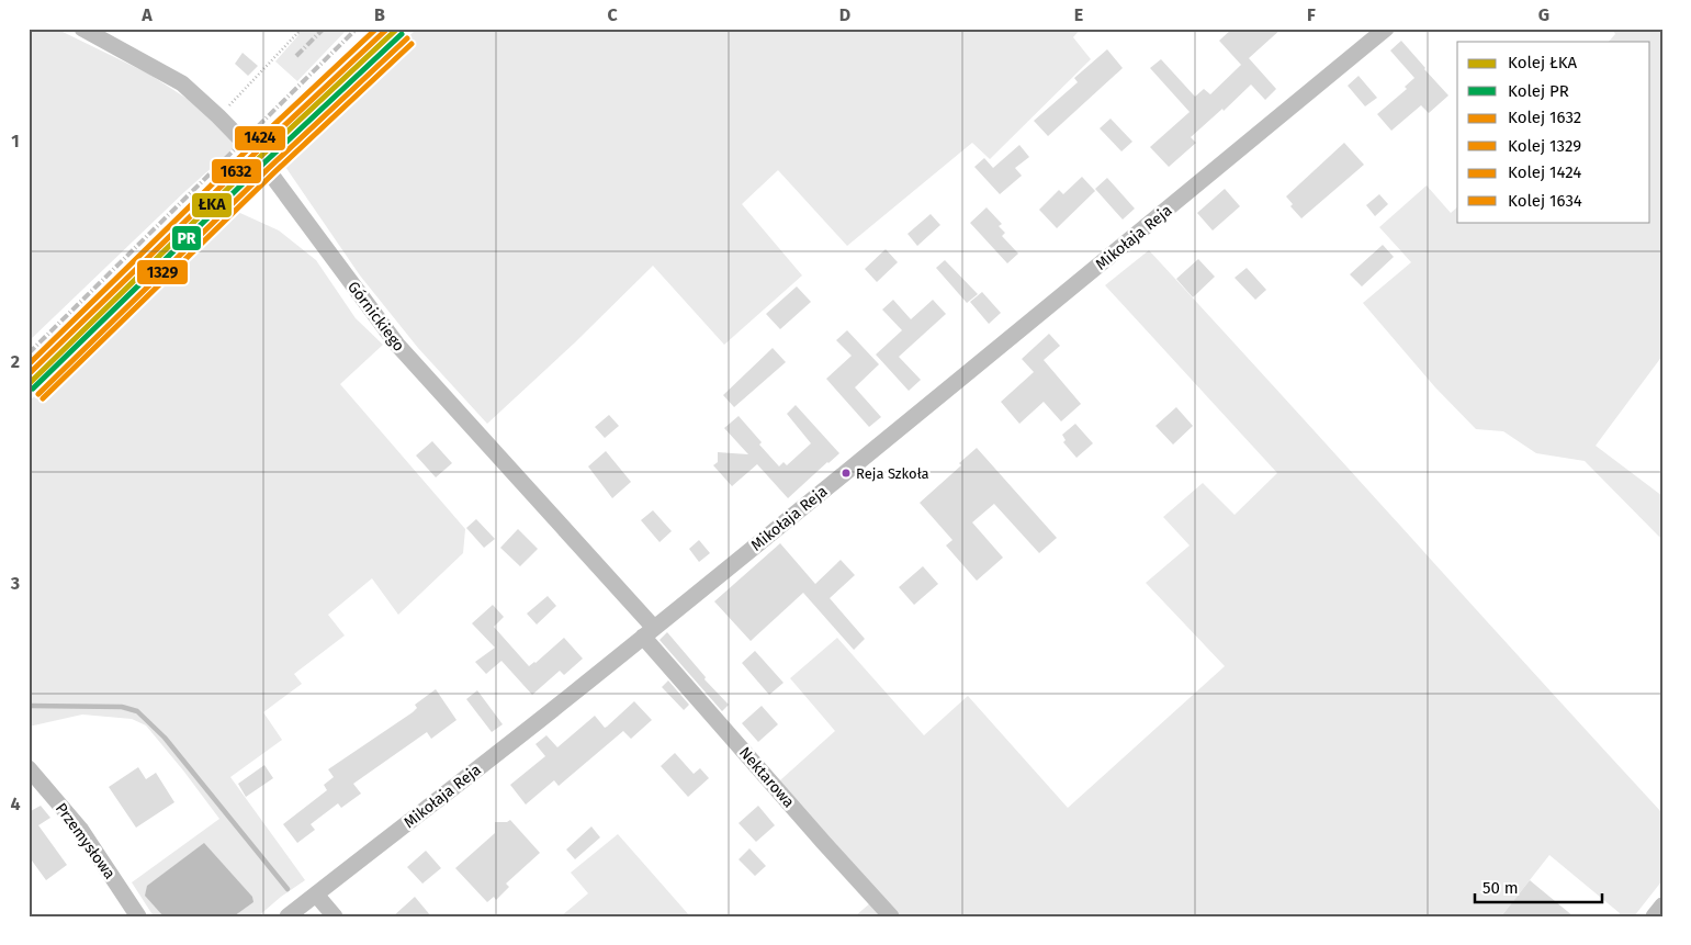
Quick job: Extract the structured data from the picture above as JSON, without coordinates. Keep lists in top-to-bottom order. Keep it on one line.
{"streets":{"street":["Mikołaja Reja","Górnickiego","Nektarowa","Przemysłowa"]},"crossings":[["Mikołaja Reja","Górnickiego"],["Mikołaja Reja","Nektarowa"],["Górnickiego","Nektarowa"]],"places":["Reja Szkoła"],"lines":["rail line ŁKA","rail line 1632","rail line 1424","rail line PR","rail line 1329","rail line 1634"],"legend":["Kolej ŁKA","Kolej PR","Kolej 1632","Kolej 1329","Kolej 1424","Kolej 1634"],"scale_bar":"50 m","grid":{"columns":["A","B","C","D","E","F","G"],"rows":["1","2","3","4"]}}
